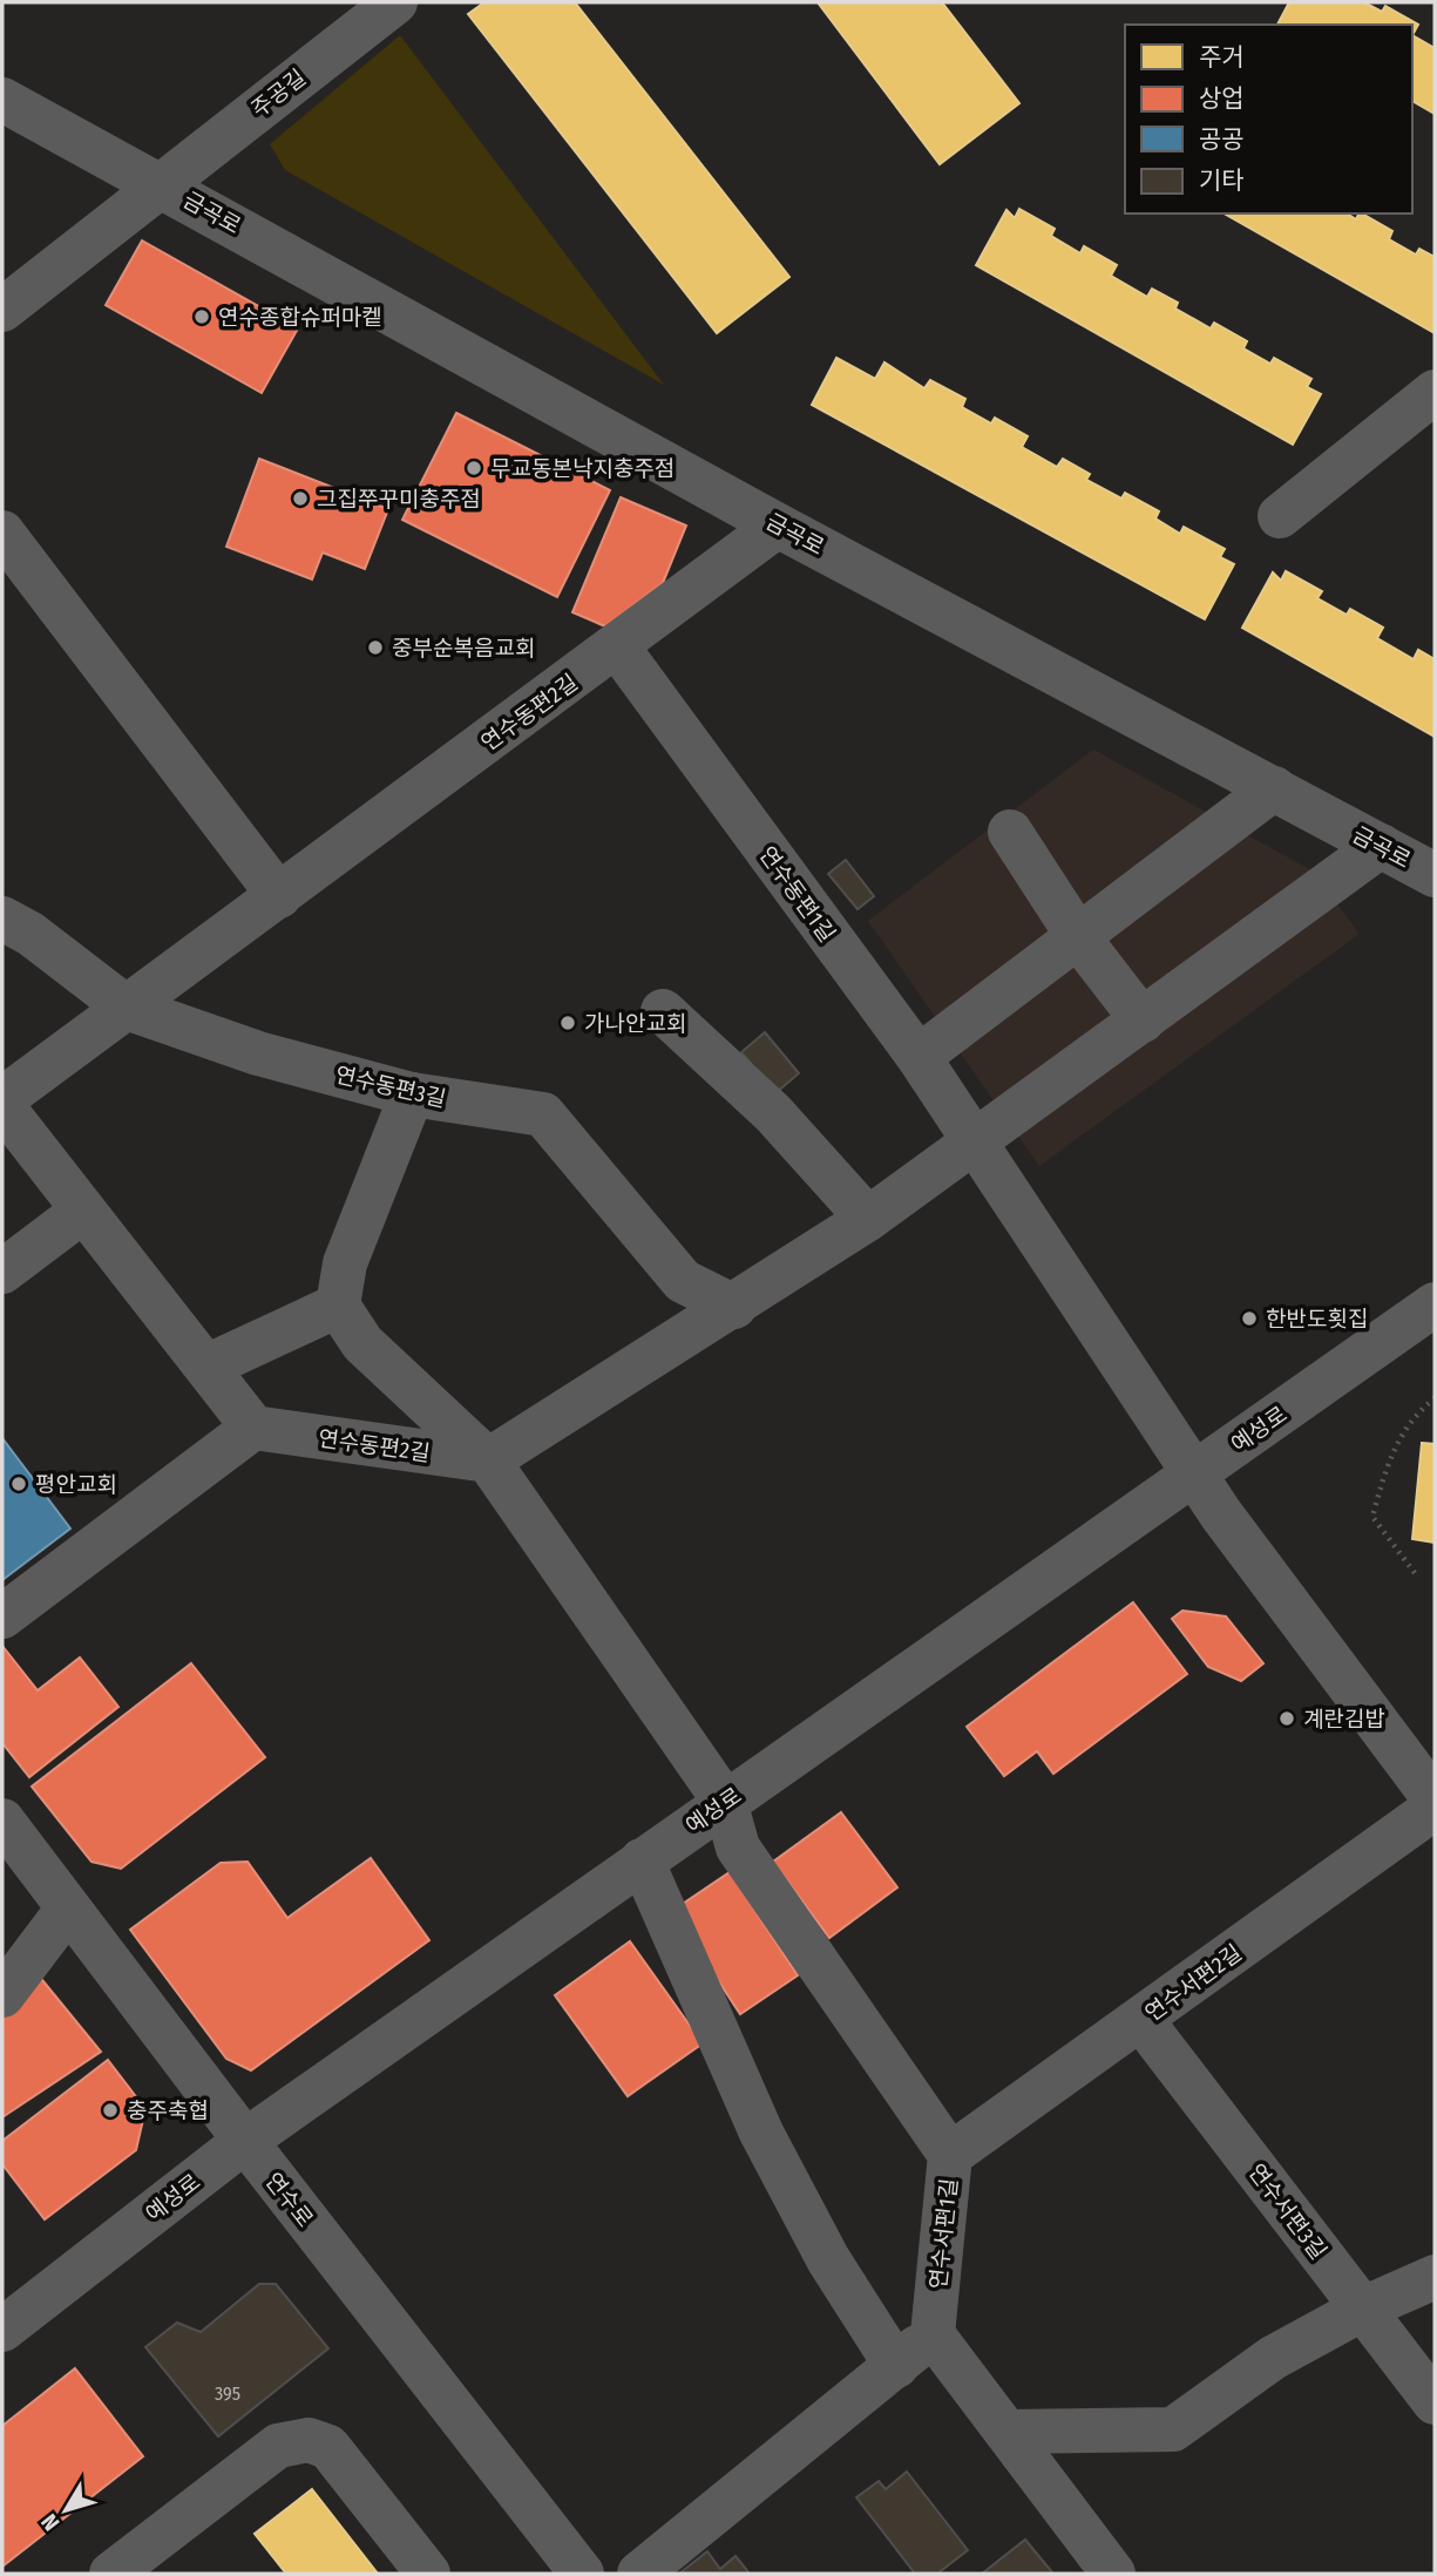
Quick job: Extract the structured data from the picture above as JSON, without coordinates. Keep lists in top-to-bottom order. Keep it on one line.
{"streets":{"street":["주공길","금곡로","연수동편2길","연수동편1길","연수동편3길","예성로","연수서편2길","연수로","연수서편3길","연수서편1길"]},"crossings":[["주공길","금곡로"],["금곡로","연수동편2길"],["연수동편2길","연수동편1길"],["연수동편2길","연수동편3길"],["연수동편1길","예성로"],["예성로","연수로"],["예성로","연수서편1길"],["연수서편2길","연수서편3길"],["연수서편2길","연수서편1길"]],"places":["연수종합슈퍼마켙","무교동본낙지충주점","그집쭈꾸미충주점","중부순복음교회","가나안교회","한반도횟집","평안교회","계란김밥","충주축협"],"house_numbers":["395"],"legend":["주거","상업","공공","기타"],"north":"bottom left"}
